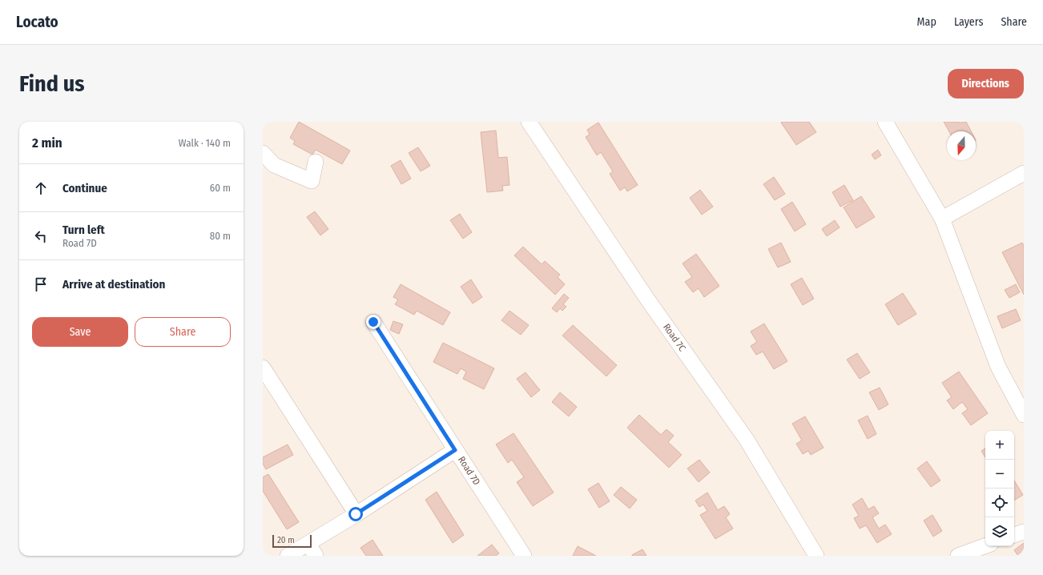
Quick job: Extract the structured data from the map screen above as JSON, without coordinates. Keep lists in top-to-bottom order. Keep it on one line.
{"streets":{"street":["Road 7C","Road 7D"]},"scale_bar":"20 m","north":"bottom","page":{"header":"Locato","nav":["Map","Layers","Share"],"buttons":["Directions",["Save","Share"]],"title":"Find us","heading":["2 min","Walk · 140 m"],"list":[["Continue","60 m"],["Turn left","Road 7D","80 m"],"Arrive at destination"],"map_buttons":["+","−"],"scale":"20 m"}}
